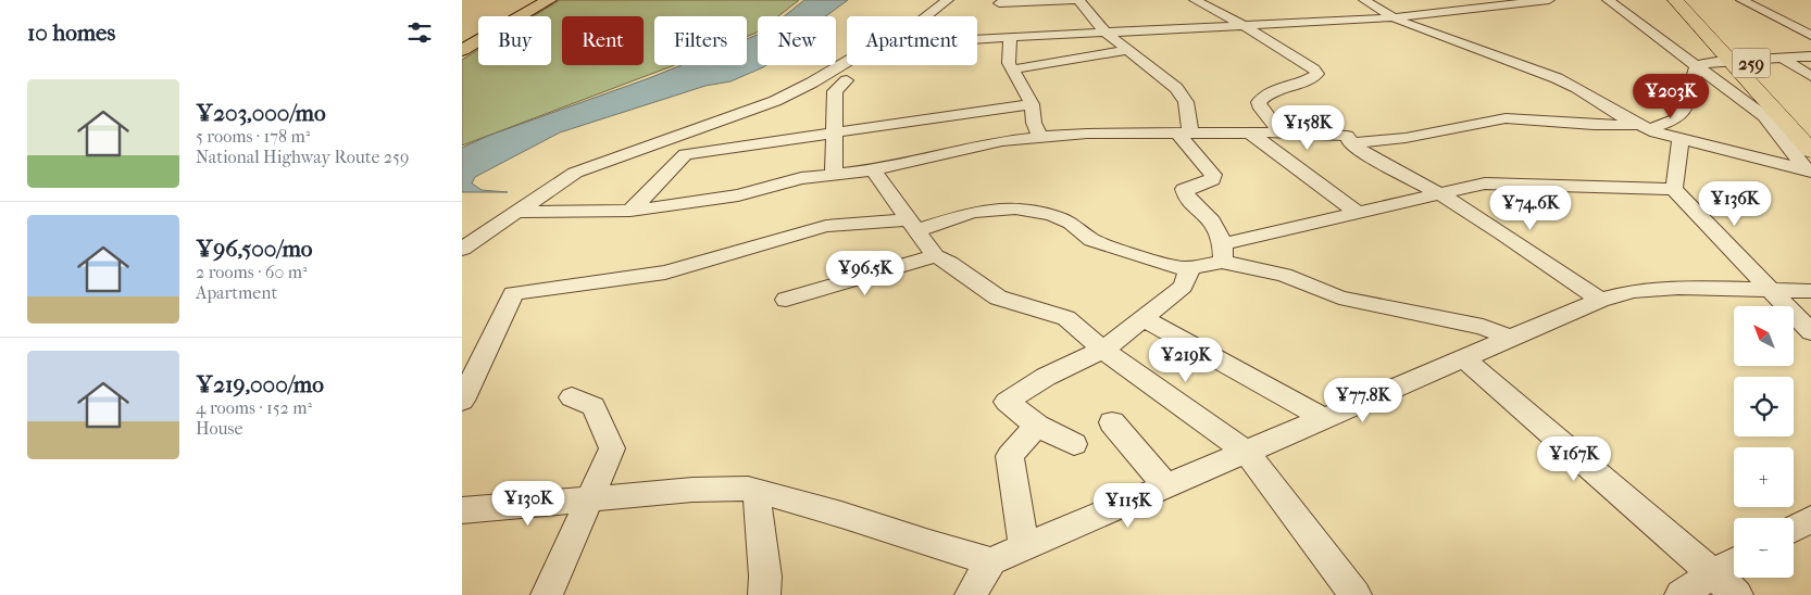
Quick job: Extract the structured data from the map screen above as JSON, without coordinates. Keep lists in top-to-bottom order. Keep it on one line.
{"streets":{"highway":["259"]},"north":"top left","page":{"heading":"10 homes","chip":["Buy","Rent","Filters","New","Apartment"],"list":[{"name":"¥203,000/mo","note":"5 rooms · 178 m² · National Highway Route 259"},{"name":"¥96,500/mo","note":"2 rooms · 60 m² · Apartment"},{"name":"¥219,000/mo","note":"4 rooms · 152 m² · House"}],"price":["¥203K","¥158K","¥136K","¥74.6K","¥96.5K","¥219K","¥77.8K","¥167K","¥130K","¥115K"],"map_buttons":["+","−"]}}
